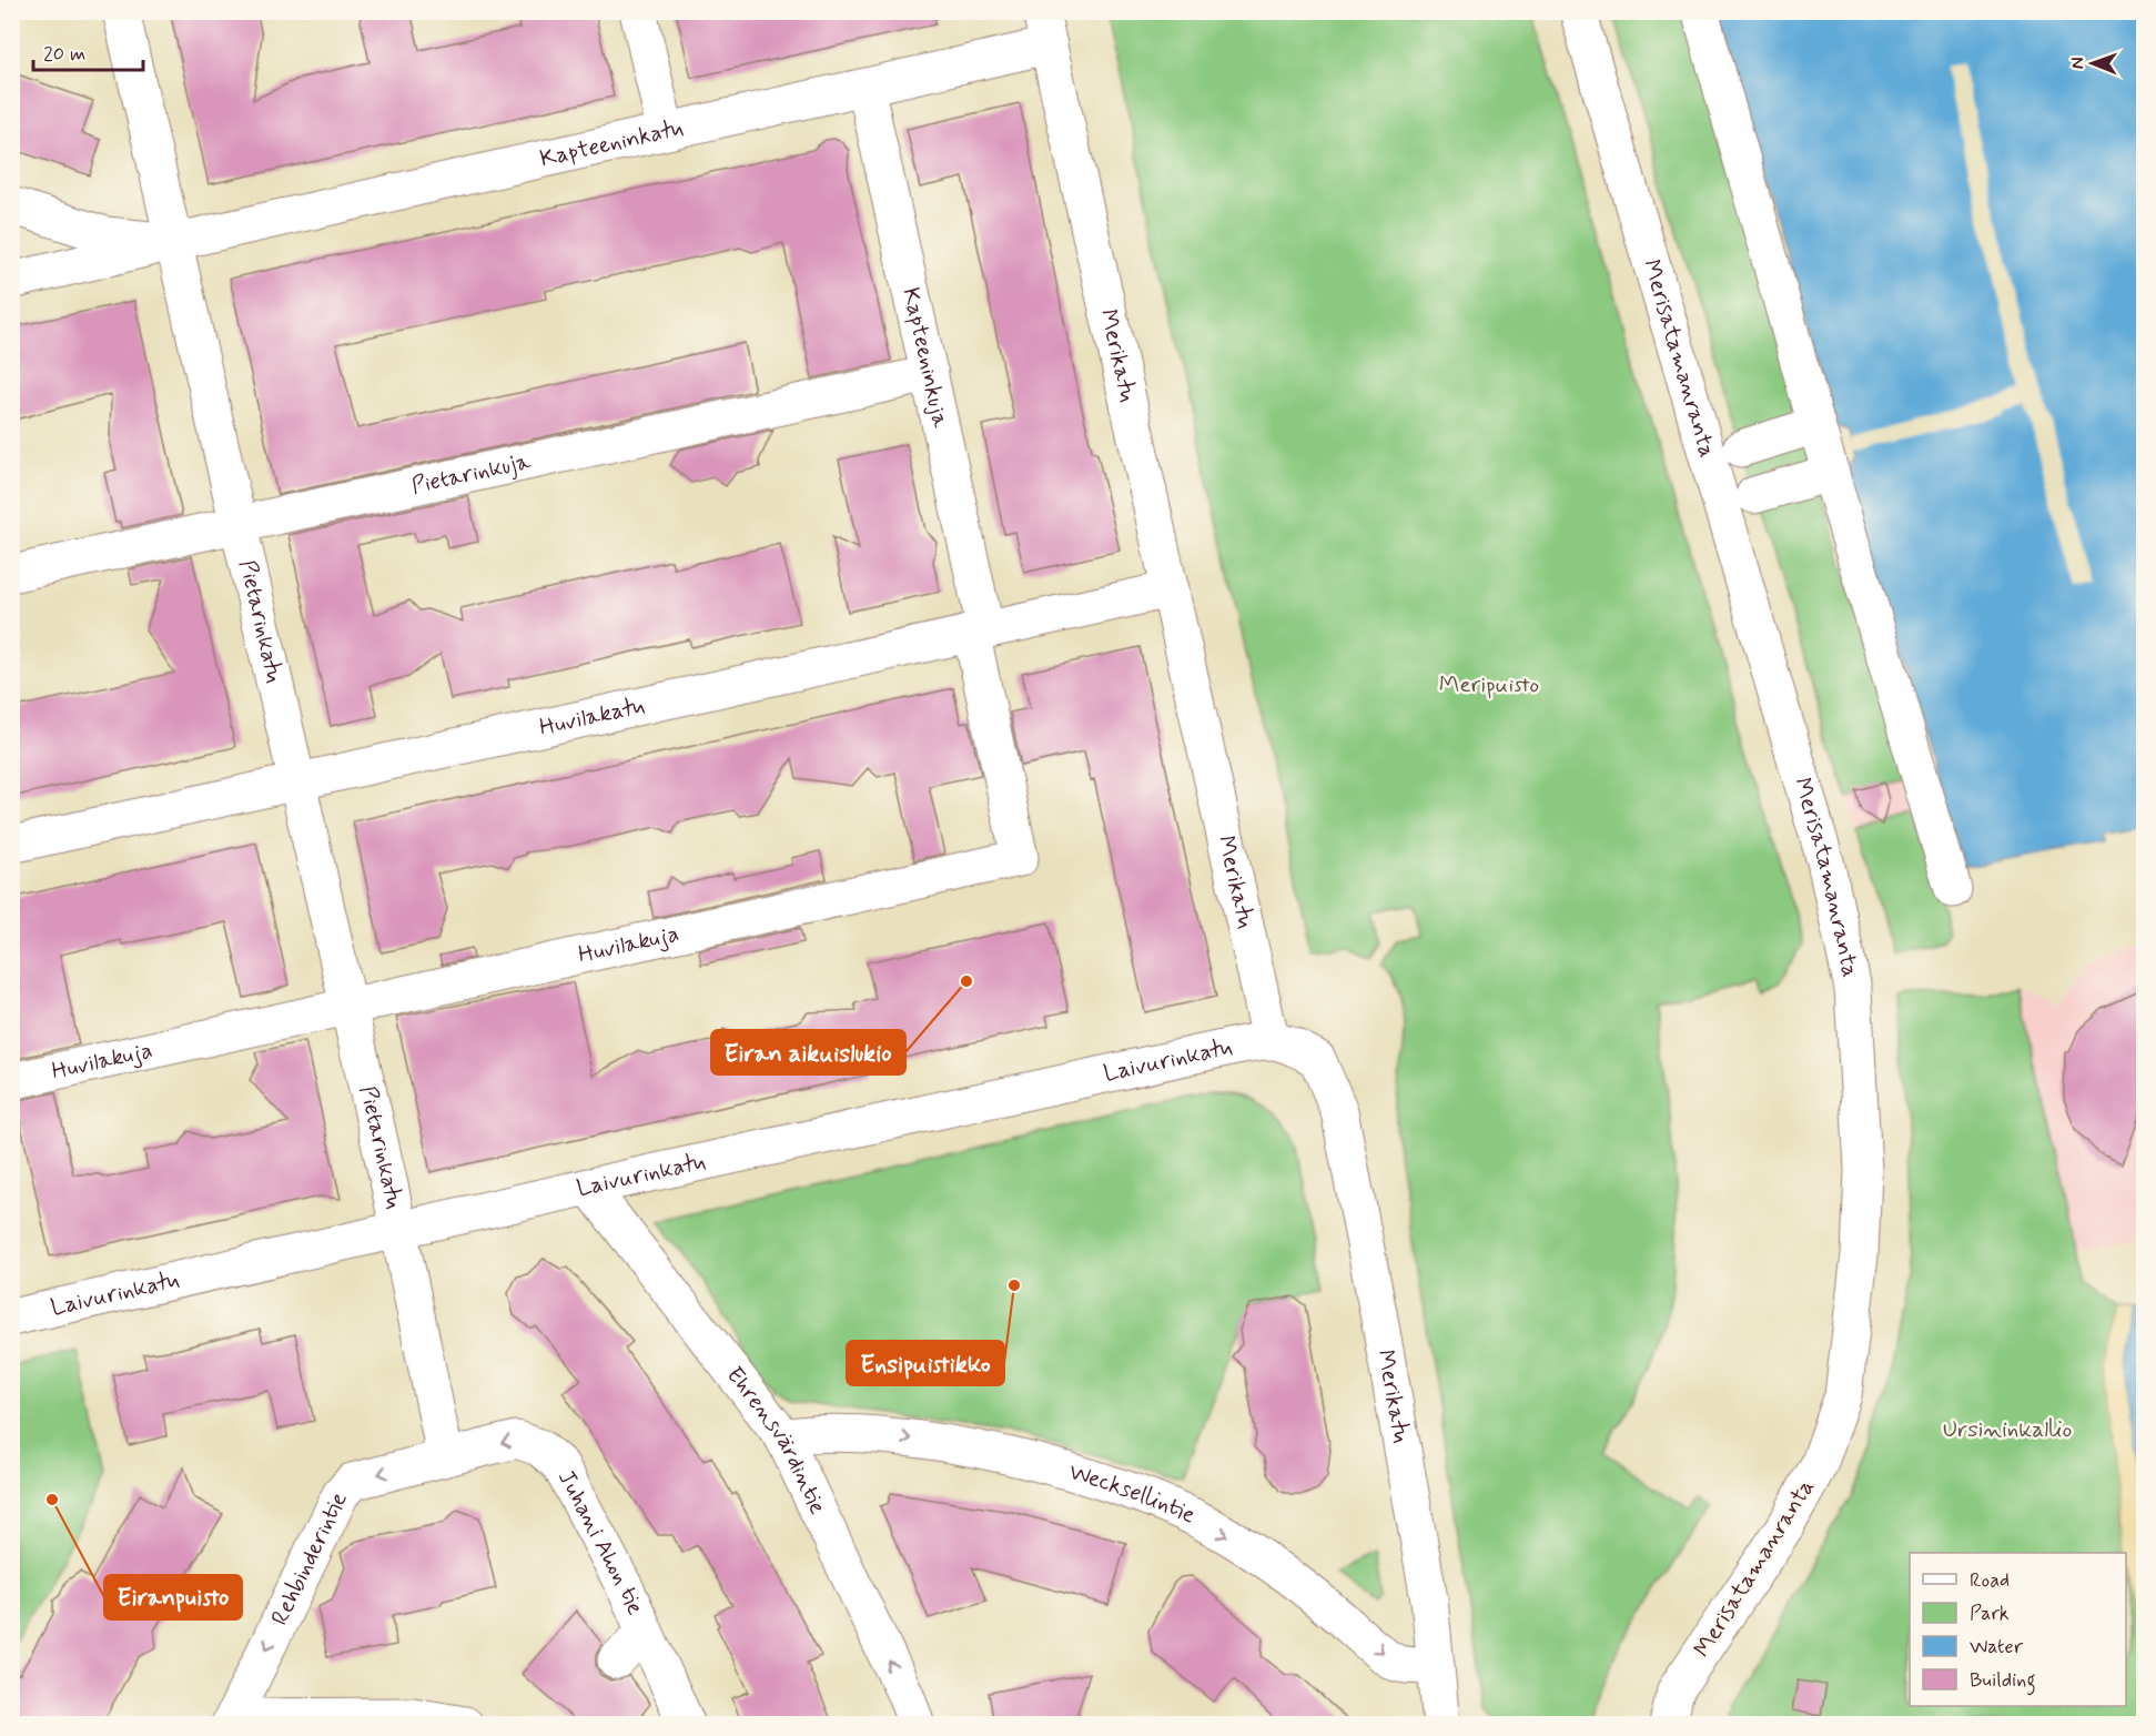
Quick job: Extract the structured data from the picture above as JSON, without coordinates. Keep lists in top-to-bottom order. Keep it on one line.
{"streets":{"street":["Kapteeninkatu","Merikatu","Kapteeninkuja","Merisatamanranta","Pietarinkuja","Pietarinkatu","Huvilakatu","Huvilakuja","Laivurinkatu","Ehrensvärdintie","Wecksellintie","Juhani Ahon tie","Rehbinderintie"]},"crossings":[["Kapteeninkatu","Merikatu"],["Kapteeninkatu","Kapteeninkuja"],["Kapteeninkatu","Pietarinkatu"],["Merikatu","Huvilakatu"],["Merikatu","Laivurinkatu"],["Merikatu","Wecksellintie"],["Kapteeninkuja","Pietarinkuja"],["Kapteeninkuja","Huvilakatu"],["Kapteeninkuja","Huvilakuja"],["Pietarinkuja","Pietarinkatu"],["Pietarinkatu","Huvilakatu"],["Pietarinkatu","Huvilakuja"],["Pietarinkatu","Laivurinkatu"],["Huvilakatu","Huvilakuja"],["Laivurinkatu","Ehrensvärdintie"],["Ehrensvärdintie","Wecksellintie"],["Juhani Ahon tie","Rehbinderintie"]],"one_way":["Ehrensvärdintie","Wecksellintie","Juhani Ahon tie","Rehbinderintie"],"parks":["Meripuisto","Ursininkallio"],"places":["Eiran aikuislukio","Ensipuistikko","Eiranpuisto"],"legend":["Road","Park","Water","Building"],"scale_bar":"20 m","north":"left"}
